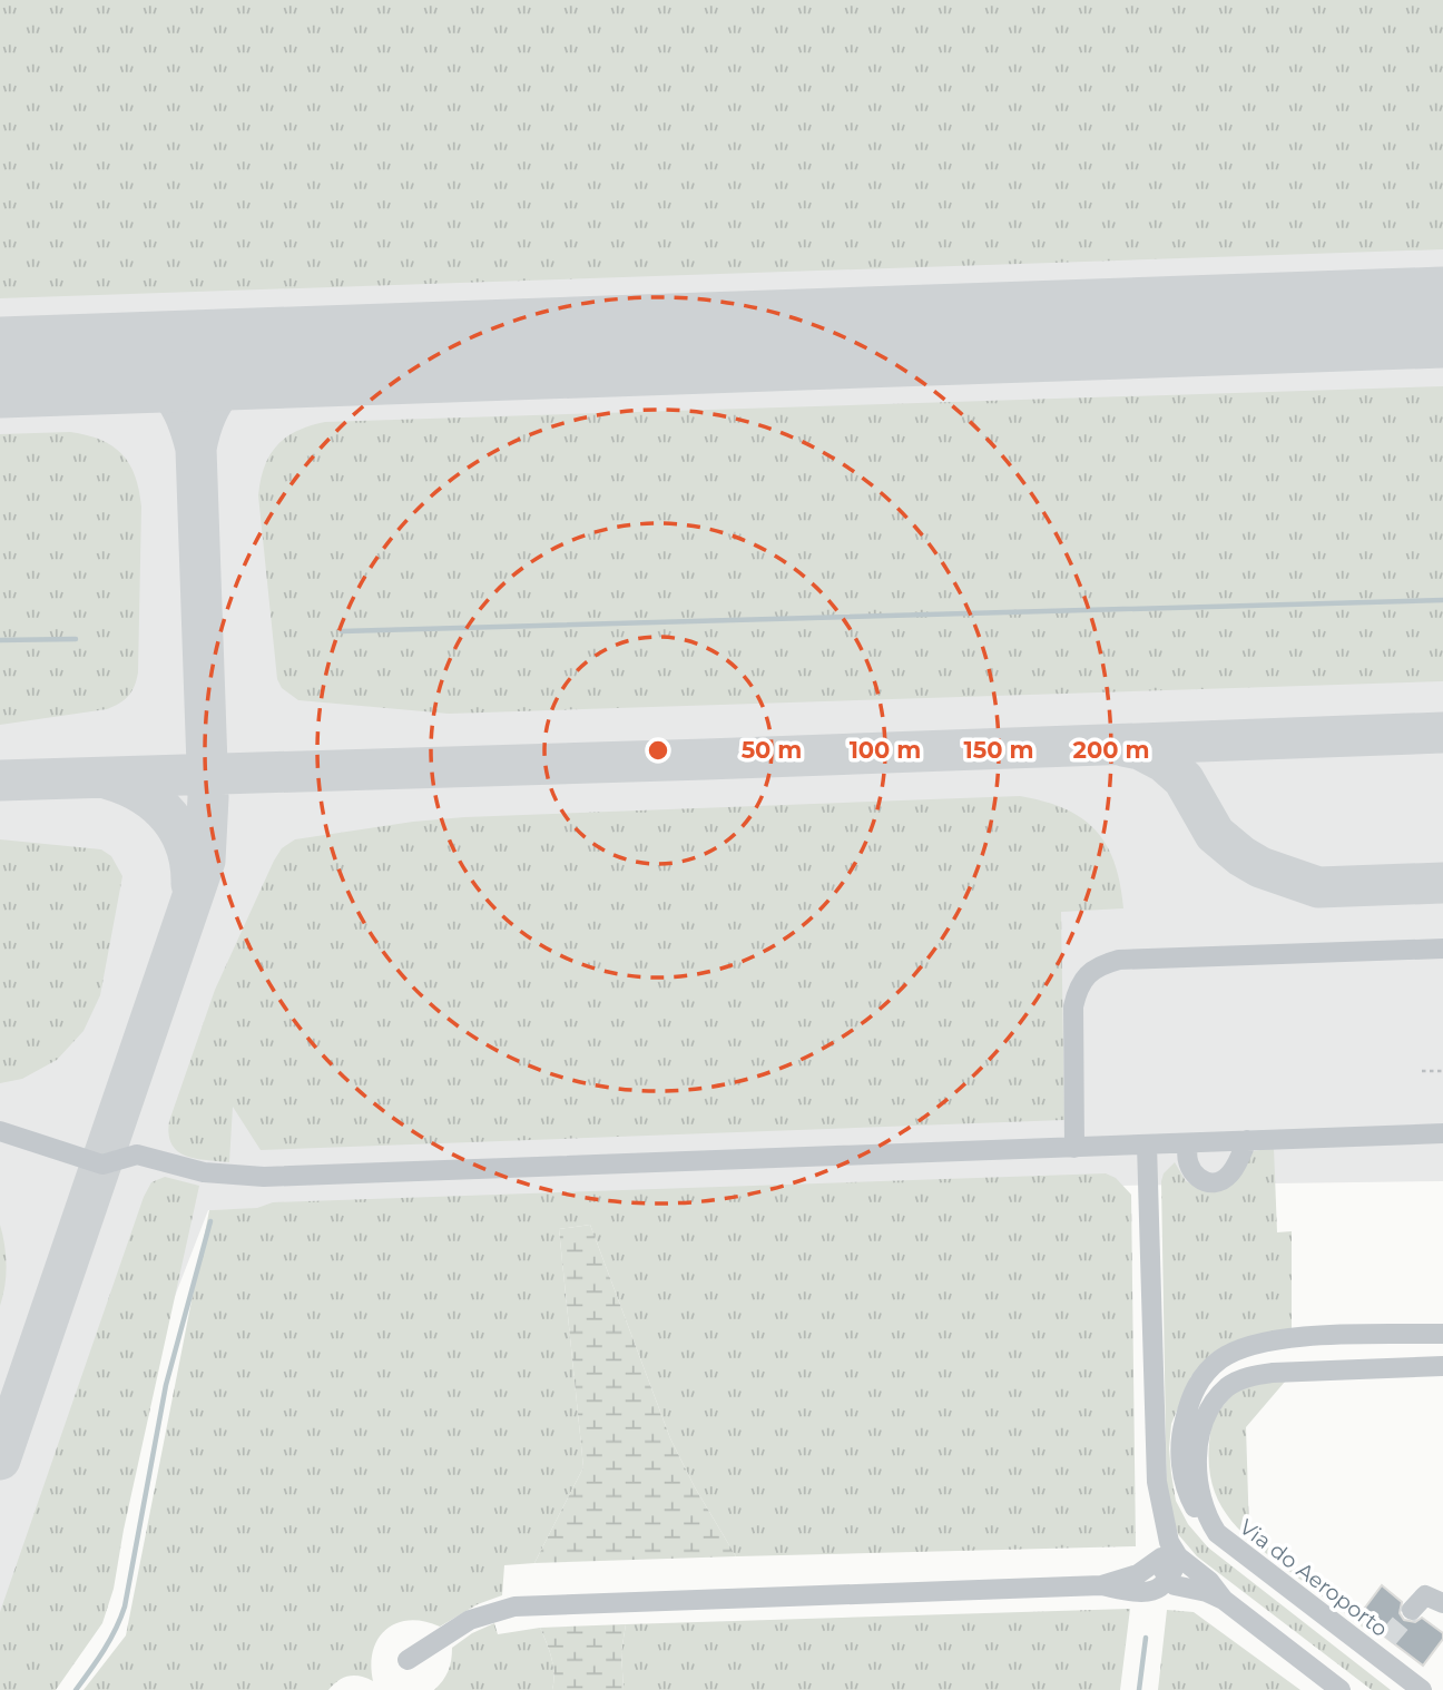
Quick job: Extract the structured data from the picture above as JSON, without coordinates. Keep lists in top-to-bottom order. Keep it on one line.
{"streets":{"street":["Via do Aeroporto"]},"rings":["50 m","100 m","150 m","200 m"]}
